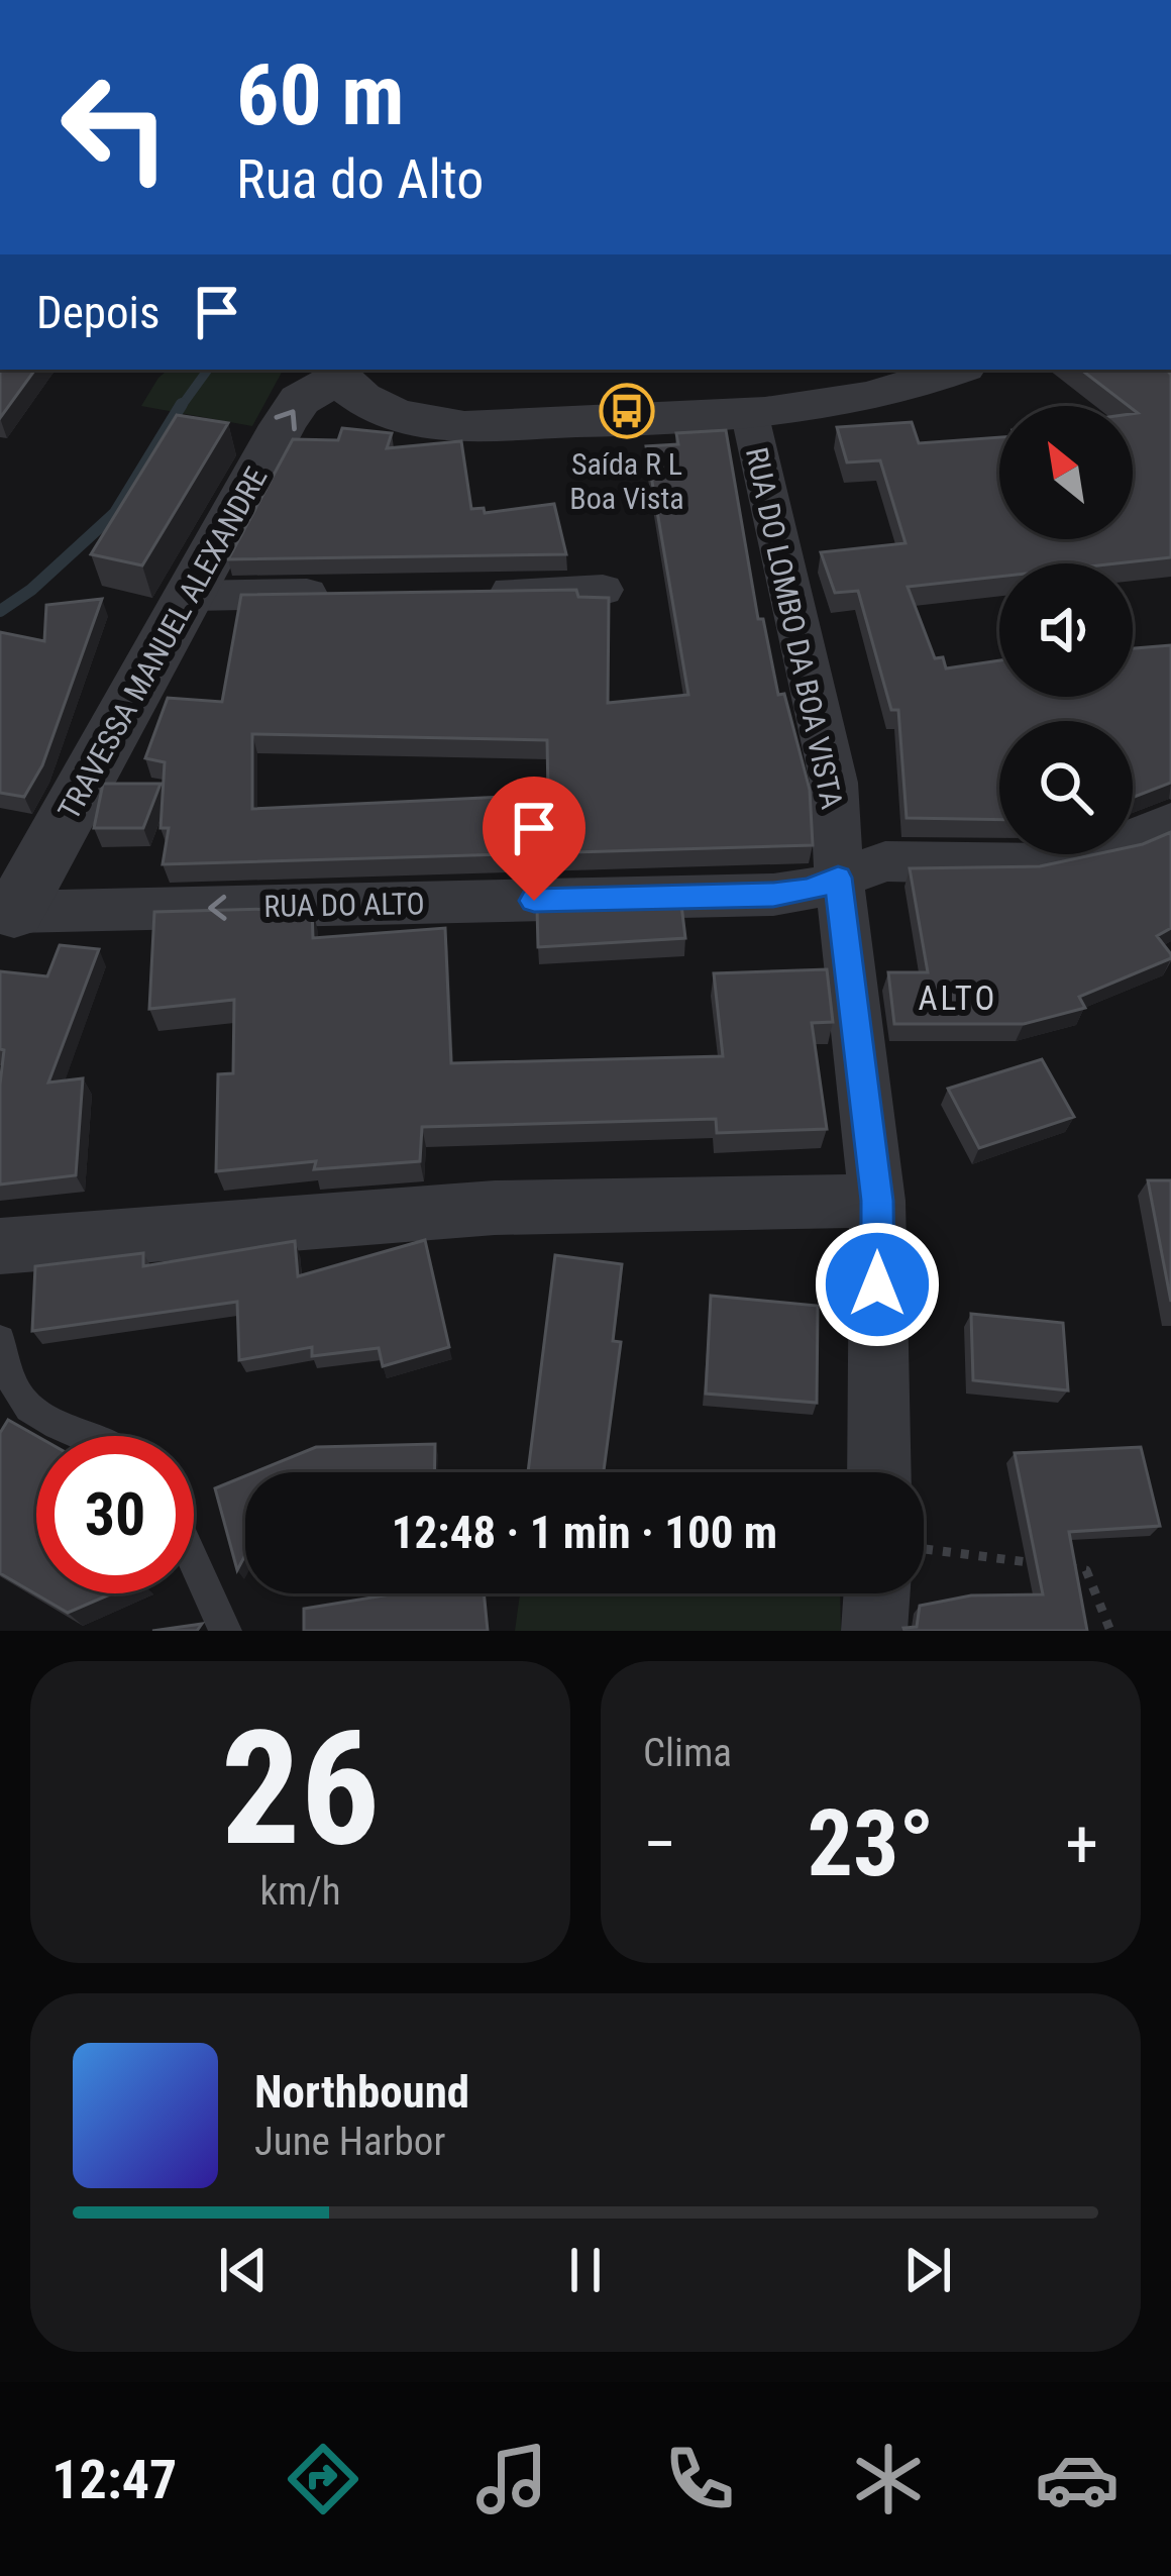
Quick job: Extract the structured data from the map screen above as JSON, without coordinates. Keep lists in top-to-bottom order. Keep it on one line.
{"streets":{"street":["RUA DO LOMBO DA BOA VISTA","TRAVESSA MANUEL ALEXANDRE","RUA DO ALTO"]},"crossings":[["RUA DO LOMBO DA BOA VISTA","RUA DO ALTO"],["TRAVESSA MANUEL ALEXANDRE","RUA DO ALTO"]],"one_way":["TRAVESSA MANUEL ALEXANDRE"],"districts":["ALTO"],"places":{"bus stop":["Saída R L Boa Vista"]},"north":"top left","page":{"turn":["60 m","Rua do Alto"],"then":"Depois","limit":"30","trip":"12:48 · 1 min · 100 m","tile":[["26","km/h"],"Clima"],"heat":["−","23°","+"],"song":["Northbound","June Harbor"],"tabs":"12:47"}}
